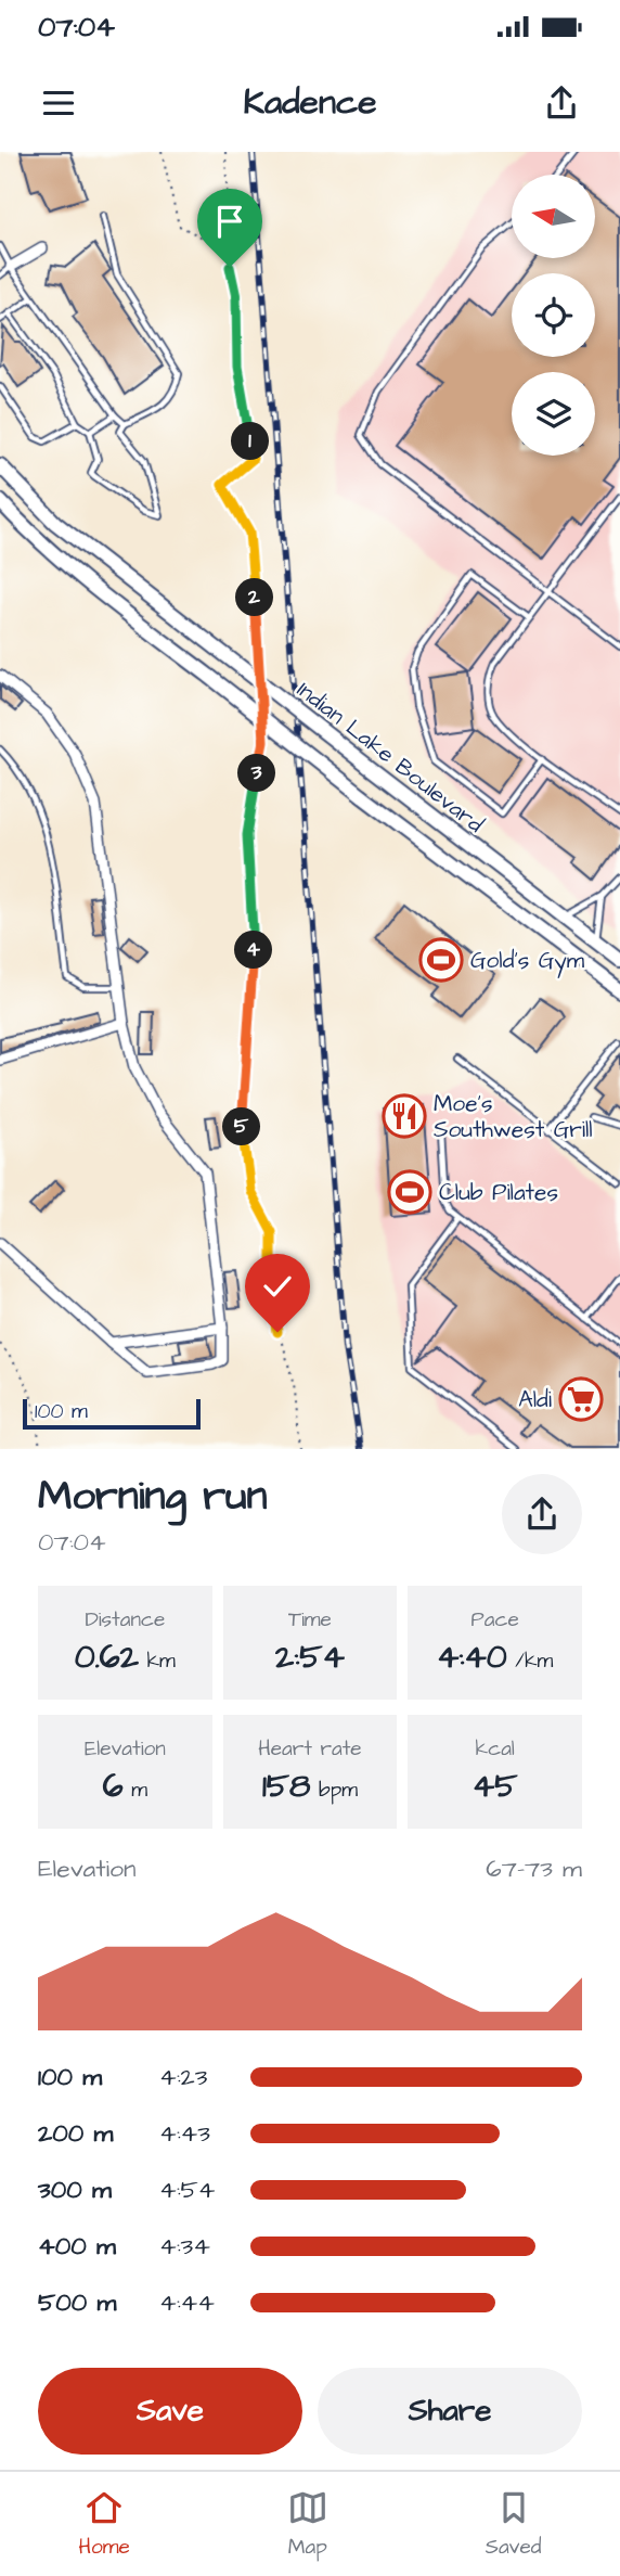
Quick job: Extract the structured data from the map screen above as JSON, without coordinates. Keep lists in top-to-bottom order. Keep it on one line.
{"streets":{"main road":["Indian Lake Boulevard"]},"places":{"sports":["Gold's Gym","Club Pilates"],"restaurant":["Moe's Southwest Grill"],"supermarket":["Aldi"]},"scale_bar":"100 m","north":"left","page":{"status":"07:04","header":"Kadence","pins":["1","2","3","4","5"],"scale":"100 m","heading":["Morning run","07:04"],"stats":[["Distance","0.62 km"],["Time","2:54"],["Pace","4:40 /km"],["Elevation","6 m"],["Heart rate","158 bpm"],["kcal","45"]],"chart":["Elevation","67–73 m"],"list":[{"name":"100 m","note":"4:23"},{"name":"200 m","note":"4:43"},{"name":"300 m","note":"4:54"},{"name":"400 m","note":"4:34"},{"name":"500 m","note":"4:44"}],"buttons":["Save","Share"],"tabs":["Home","Map","Saved"]}}
